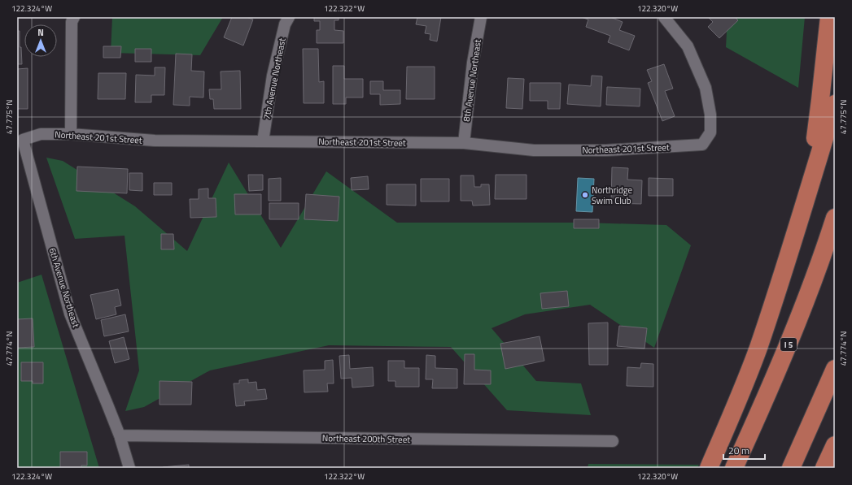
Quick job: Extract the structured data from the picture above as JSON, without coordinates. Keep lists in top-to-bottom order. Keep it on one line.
{"streets":{"highway":["I 5"],"street":["7th Avenue Northeast","8th Avenue Northeast","Northeast 201st Street","6th Avenue Northeast","Northeast 200th Street"]},"crossings":[["7th Avenue Northeast","Northeast 201st Street"],["8th Avenue Northeast","Northeast 201st Street"],["Northeast 201st Street","6th Avenue Northeast"],["6th Avenue Northeast","Northeast 200th Street"]],"places":["Northridge Swim Club"],"scale_bar":"20 m","north":"top","coordinates":["122.324°W","122.322°W","122.320°W","47.775°N","47.774°N"]}
